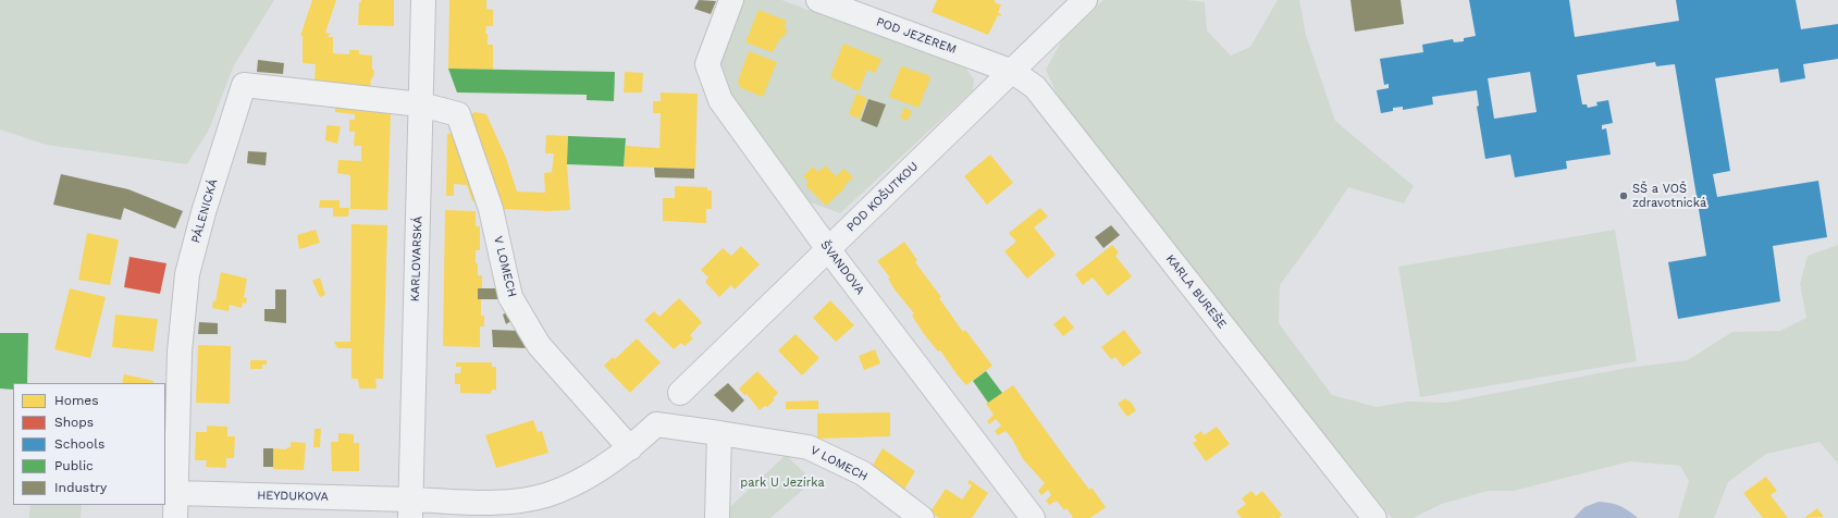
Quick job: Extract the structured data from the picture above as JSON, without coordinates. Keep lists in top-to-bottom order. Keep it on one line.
{"streets":{"street":["POD JEZEREM","POD KOŠUTKOU","PÁLENICKÁ","KARLOVARSKÁ","V LOMECH","ŠVANDOVA","KARLA BUREŠE","HEYDUKOVA"]},"crossings":[["POD JEZEREM","POD KOŠUTKOU"],["POD JEZEREM","KARLA BUREŠE"],["POD KOŠUTKOU","ŠVANDOVA"],["POD KOŠUTKOU","KARLA BUREŠE"],["PÁLENICKÁ","KARLOVARSKÁ"],["PÁLENICKÁ","V LOMECH"],["PÁLENICKÁ","HEYDUKOVA"],["KARLOVARSKÁ","V LOMECH"],["KARLOVARSKÁ","HEYDUKOVA"]],"parks":["park U Jezírka"],"places":["SŠ a VOŠ zdravotnická"],"legend":["Homes","Shops","Schools","Public","Industry"]}
